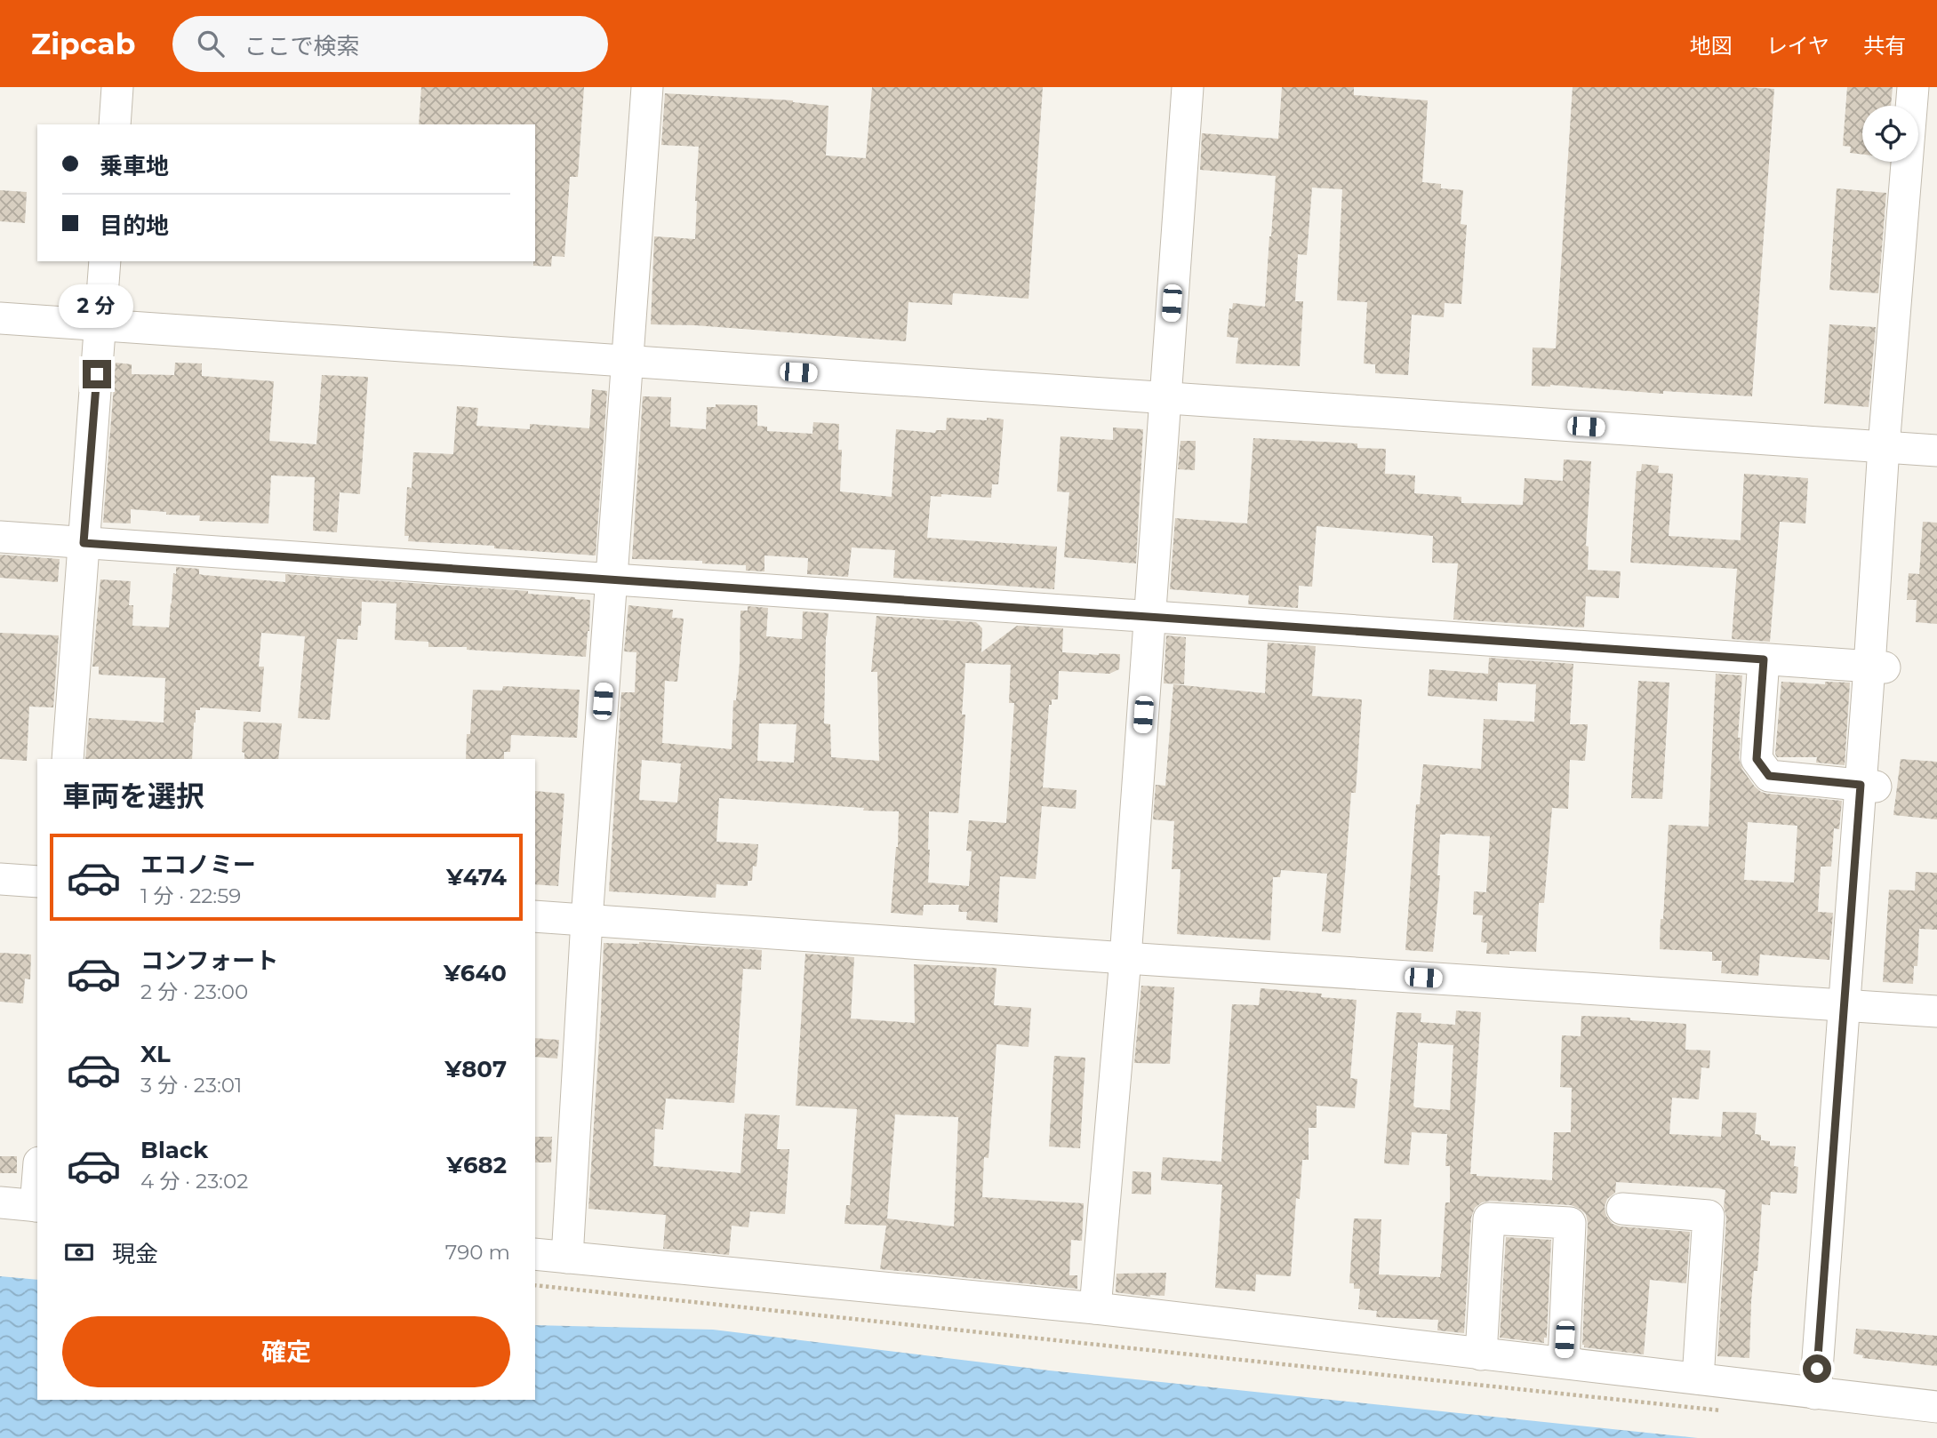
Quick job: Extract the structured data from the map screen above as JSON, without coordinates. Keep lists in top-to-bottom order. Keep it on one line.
{"page":{"header":"Zipcab","search":"ここで検索","nav":["地図","レイヤ","共有"],"banner":["乗車地","目的地"],"bubble":"2 分","heading":"車両を選択","list":[{"name":"エコノミー","note":"1 分 · 22:59","value":"¥474"},{"name":"コンフォート","note":"2 分 · 23:00","value":"¥640"},{"name":"XL","note":"3 分 · 23:01","value":"¥807"},{"name":"Black","note":"4 分 · 23:02","value":"¥682"}],"pay":["現金","790 m"],"buttons":"確定"}}
